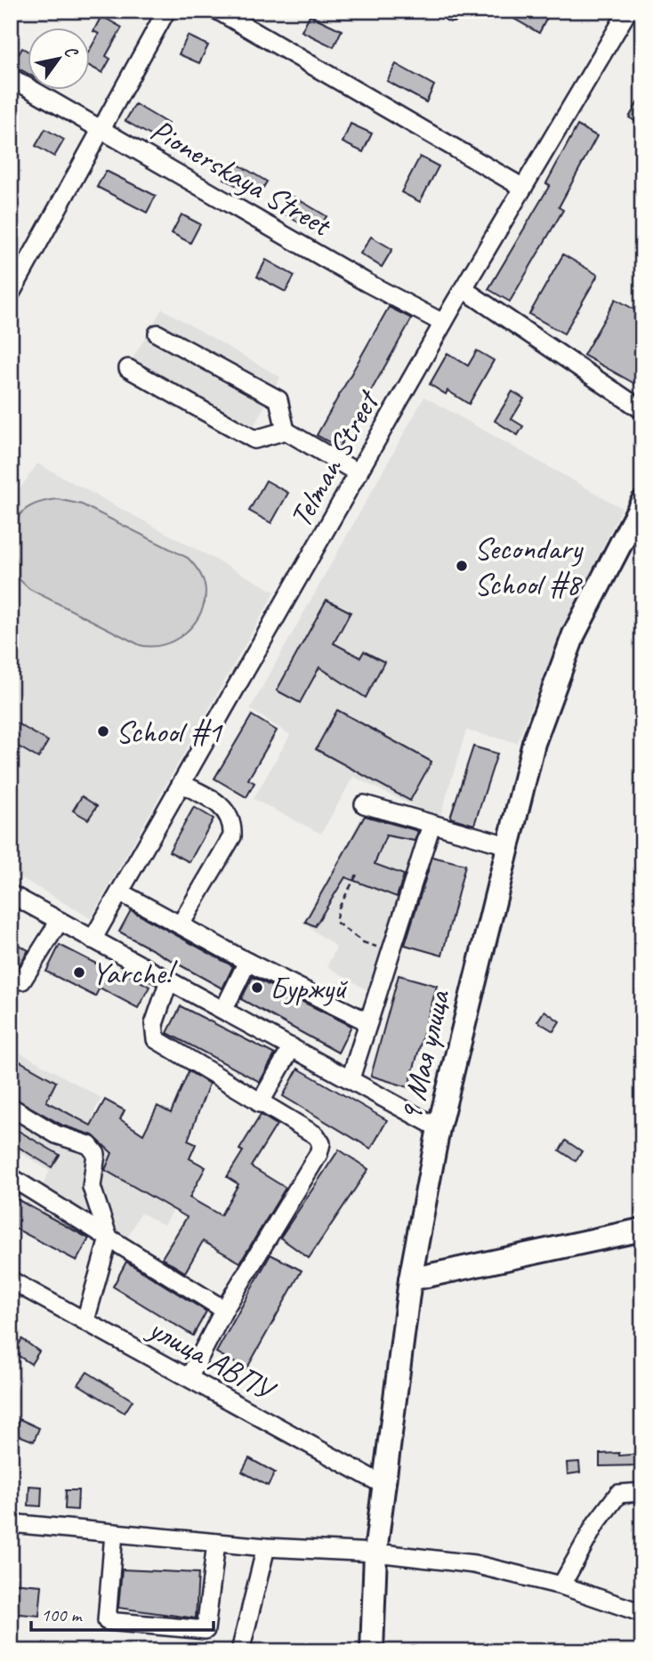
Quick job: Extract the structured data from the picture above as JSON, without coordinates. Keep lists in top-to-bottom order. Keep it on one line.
{"streets":{"main road":["9 Мая улица"],"street":["Pionerskaya Street","Telman Street","улица АВПУ"]},"crossings":[["Pionerskaya Street","Telman Street"],["9 Мая улица","улица АВПУ"]],"places":["Secondary School #8","School #1","Yarche!","Буржуй"],"scale_bar":"100 m","north":"top right"}
